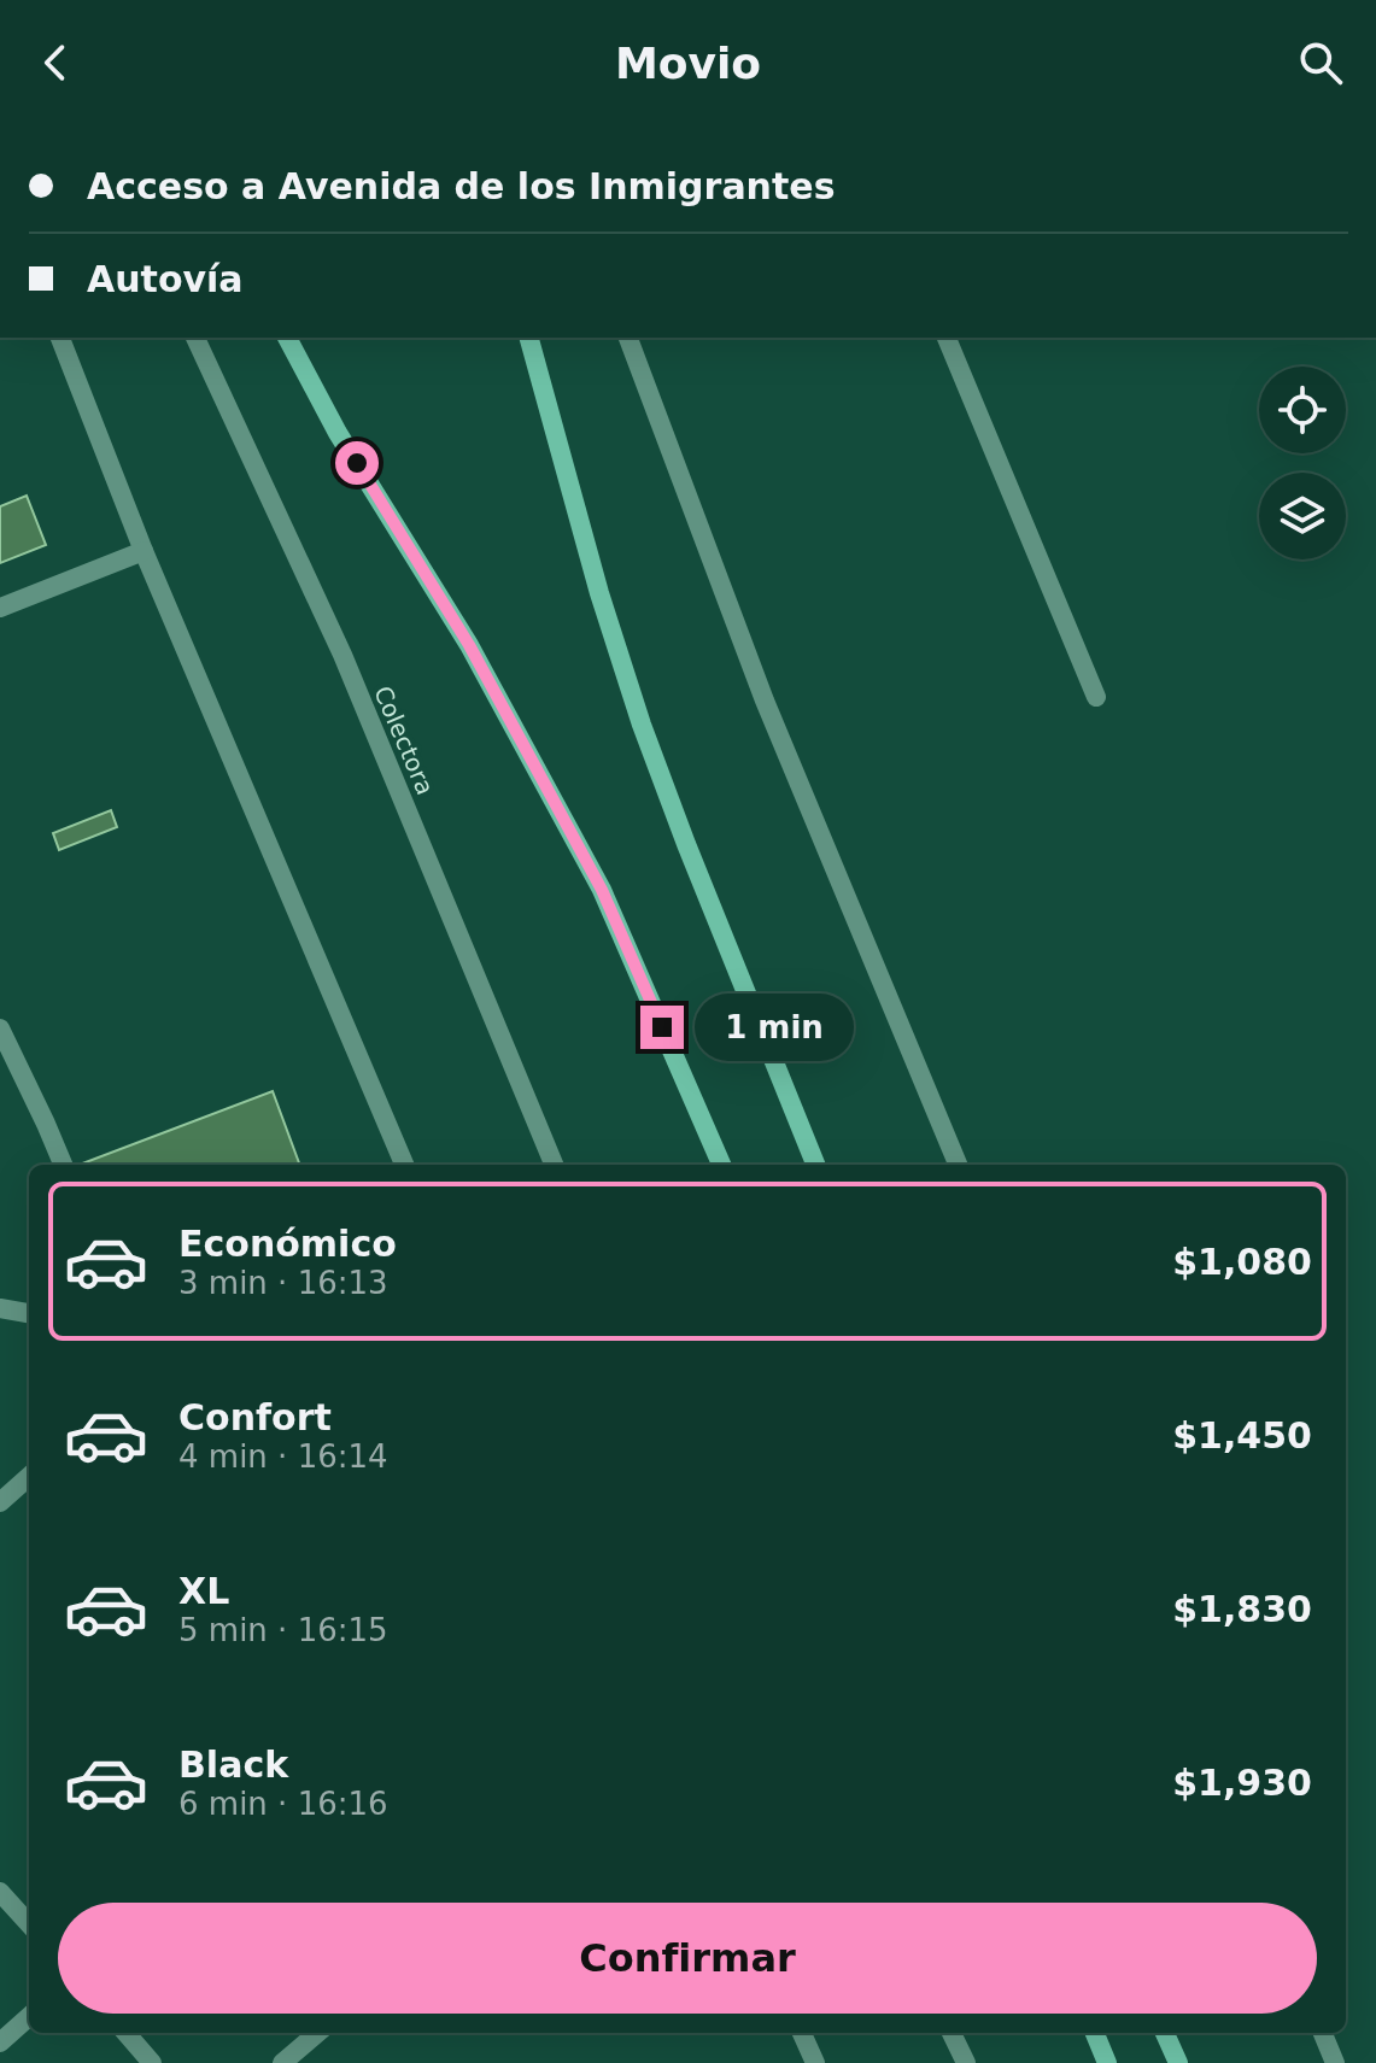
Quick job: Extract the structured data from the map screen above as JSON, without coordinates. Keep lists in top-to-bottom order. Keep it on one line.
{"streets":{"street":["Colectora"]},"page":{"header":"Movio","banner":["Acceso a Avenida de los Inmigrantes","Autovía"],"bubble":"1 min","list":[{"name":"Económico","note":"3 min · 16:13","value":"$1,080"},{"name":"Confort","note":"4 min · 16:14","value":"$1,450"},{"name":"XL","note":"5 min · 16:15","value":"$1,830"},{"name":"Black","note":"6 min · 16:16","value":"$1,930"}],"buttons":"Confirmar"}}
